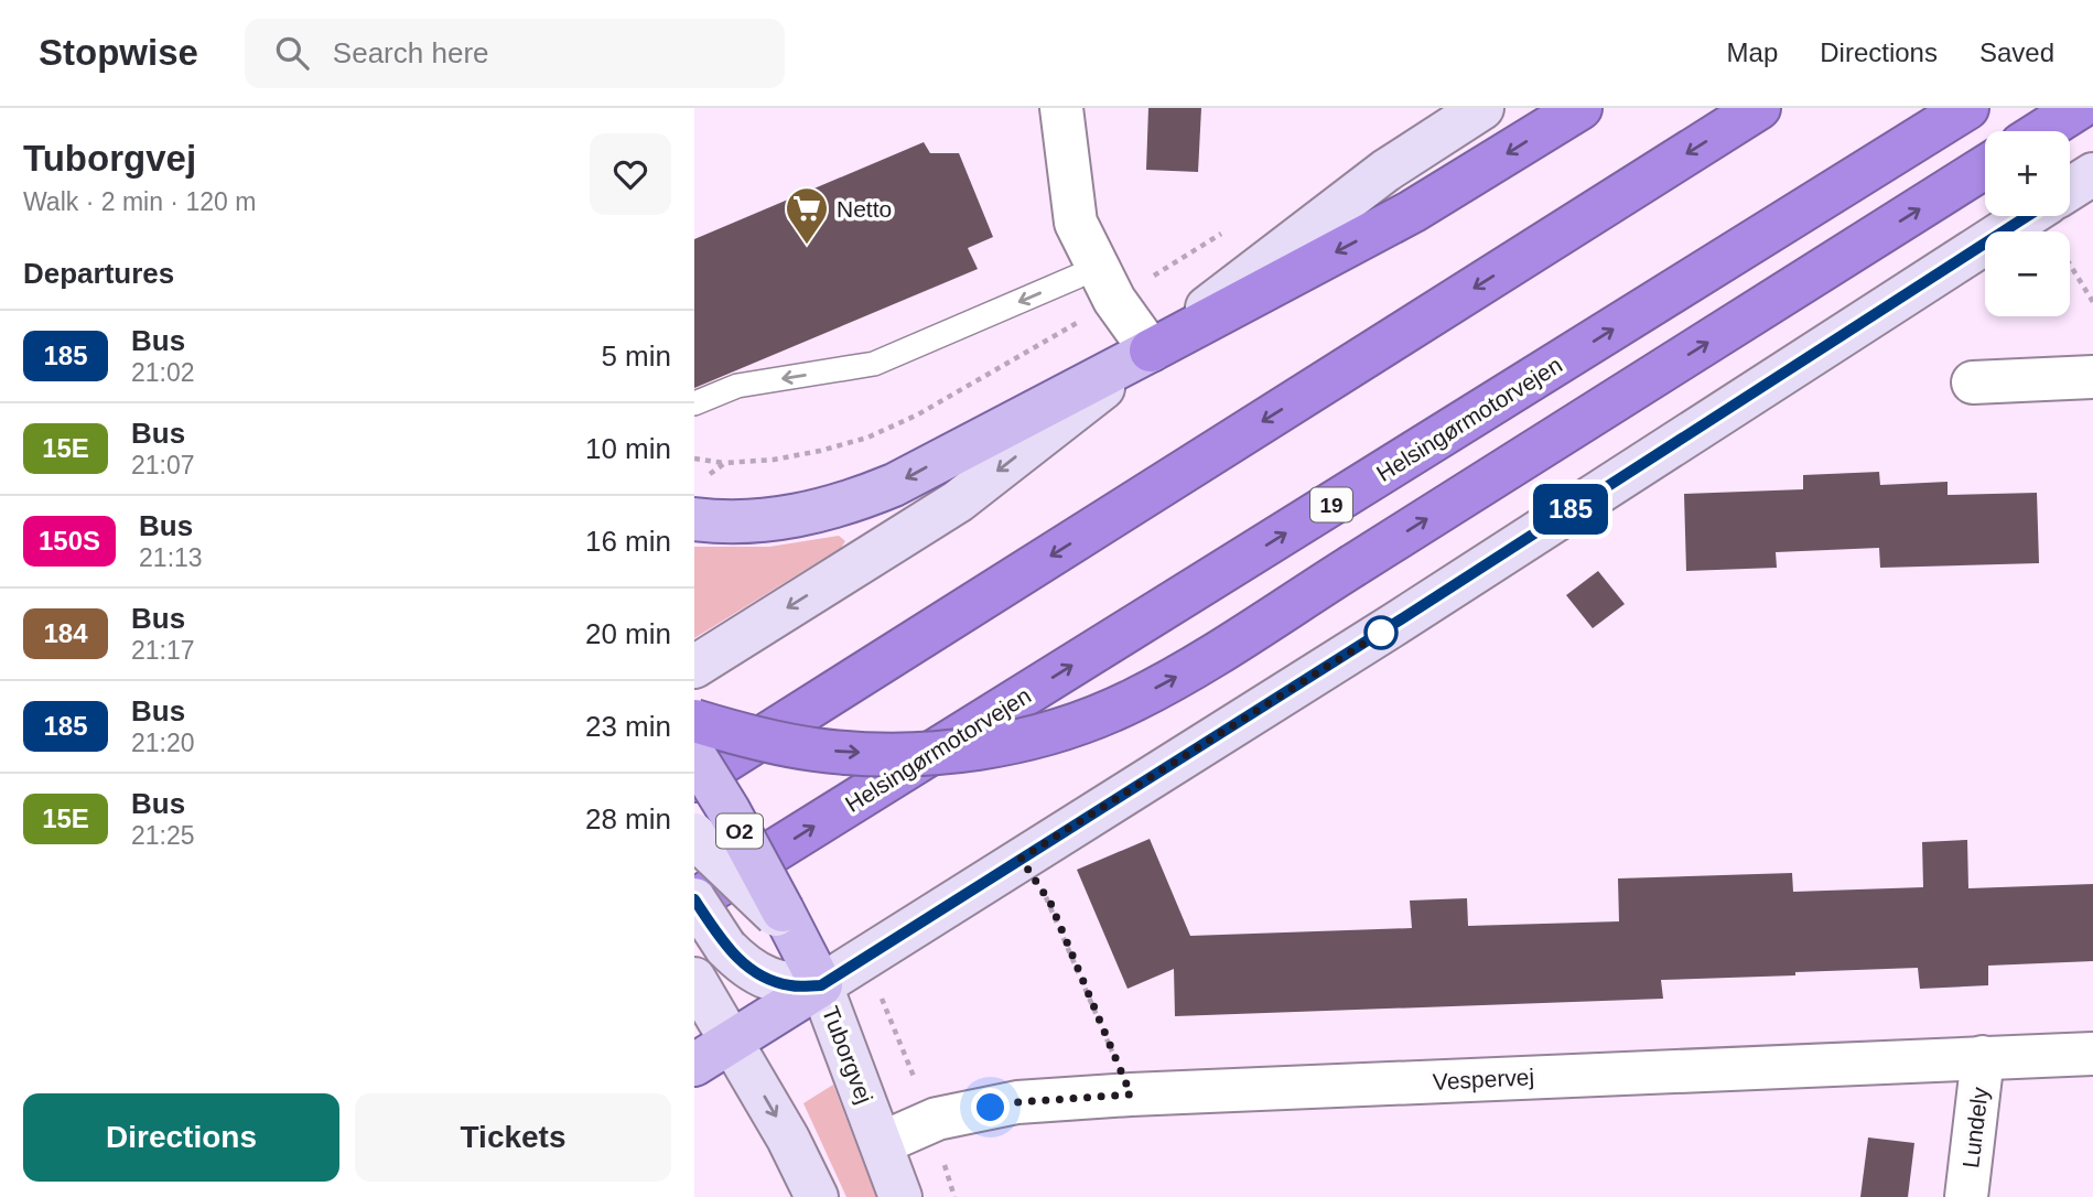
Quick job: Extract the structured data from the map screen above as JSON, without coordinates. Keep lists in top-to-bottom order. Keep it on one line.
{"streets":{"highway":["Helsingørmotorvejen","19"],"main road":["O2","Tuborgvej"],"street":["Vespervej","Lundely"]},"crossings":[["Tuborgvej","Vespervej"],["Vespervej","Lundely"]],"places":{"supermarket":["Netto"]},"lines":["bus line 185"],"page":{"header":"Stopwise","search":"Search here","nav":["Map","Directions","Saved"],"heading":[["Tuborgvej","Walk · 2 min · 120 m"],"Departures"],"on_map":"185","map_buttons":["+","−"],"list":[{"mark":"185","name":"Bus","note":"21:02","value":"5 min"},{"mark":"15E","name":"Bus","note":"21:07","value":"10 min"},{"mark":"150S","name":"Bus","note":"21:13","value":"16 min"},{"mark":"184","name":"Bus","note":"21:17","value":"20 min"},{"mark":"185","name":"Bus","note":"21:20","value":"23 min"},{"mark":"15E","name":"Bus","note":"21:25","value":"28 min"}],"buttons":["Directions","Tickets"]}}
